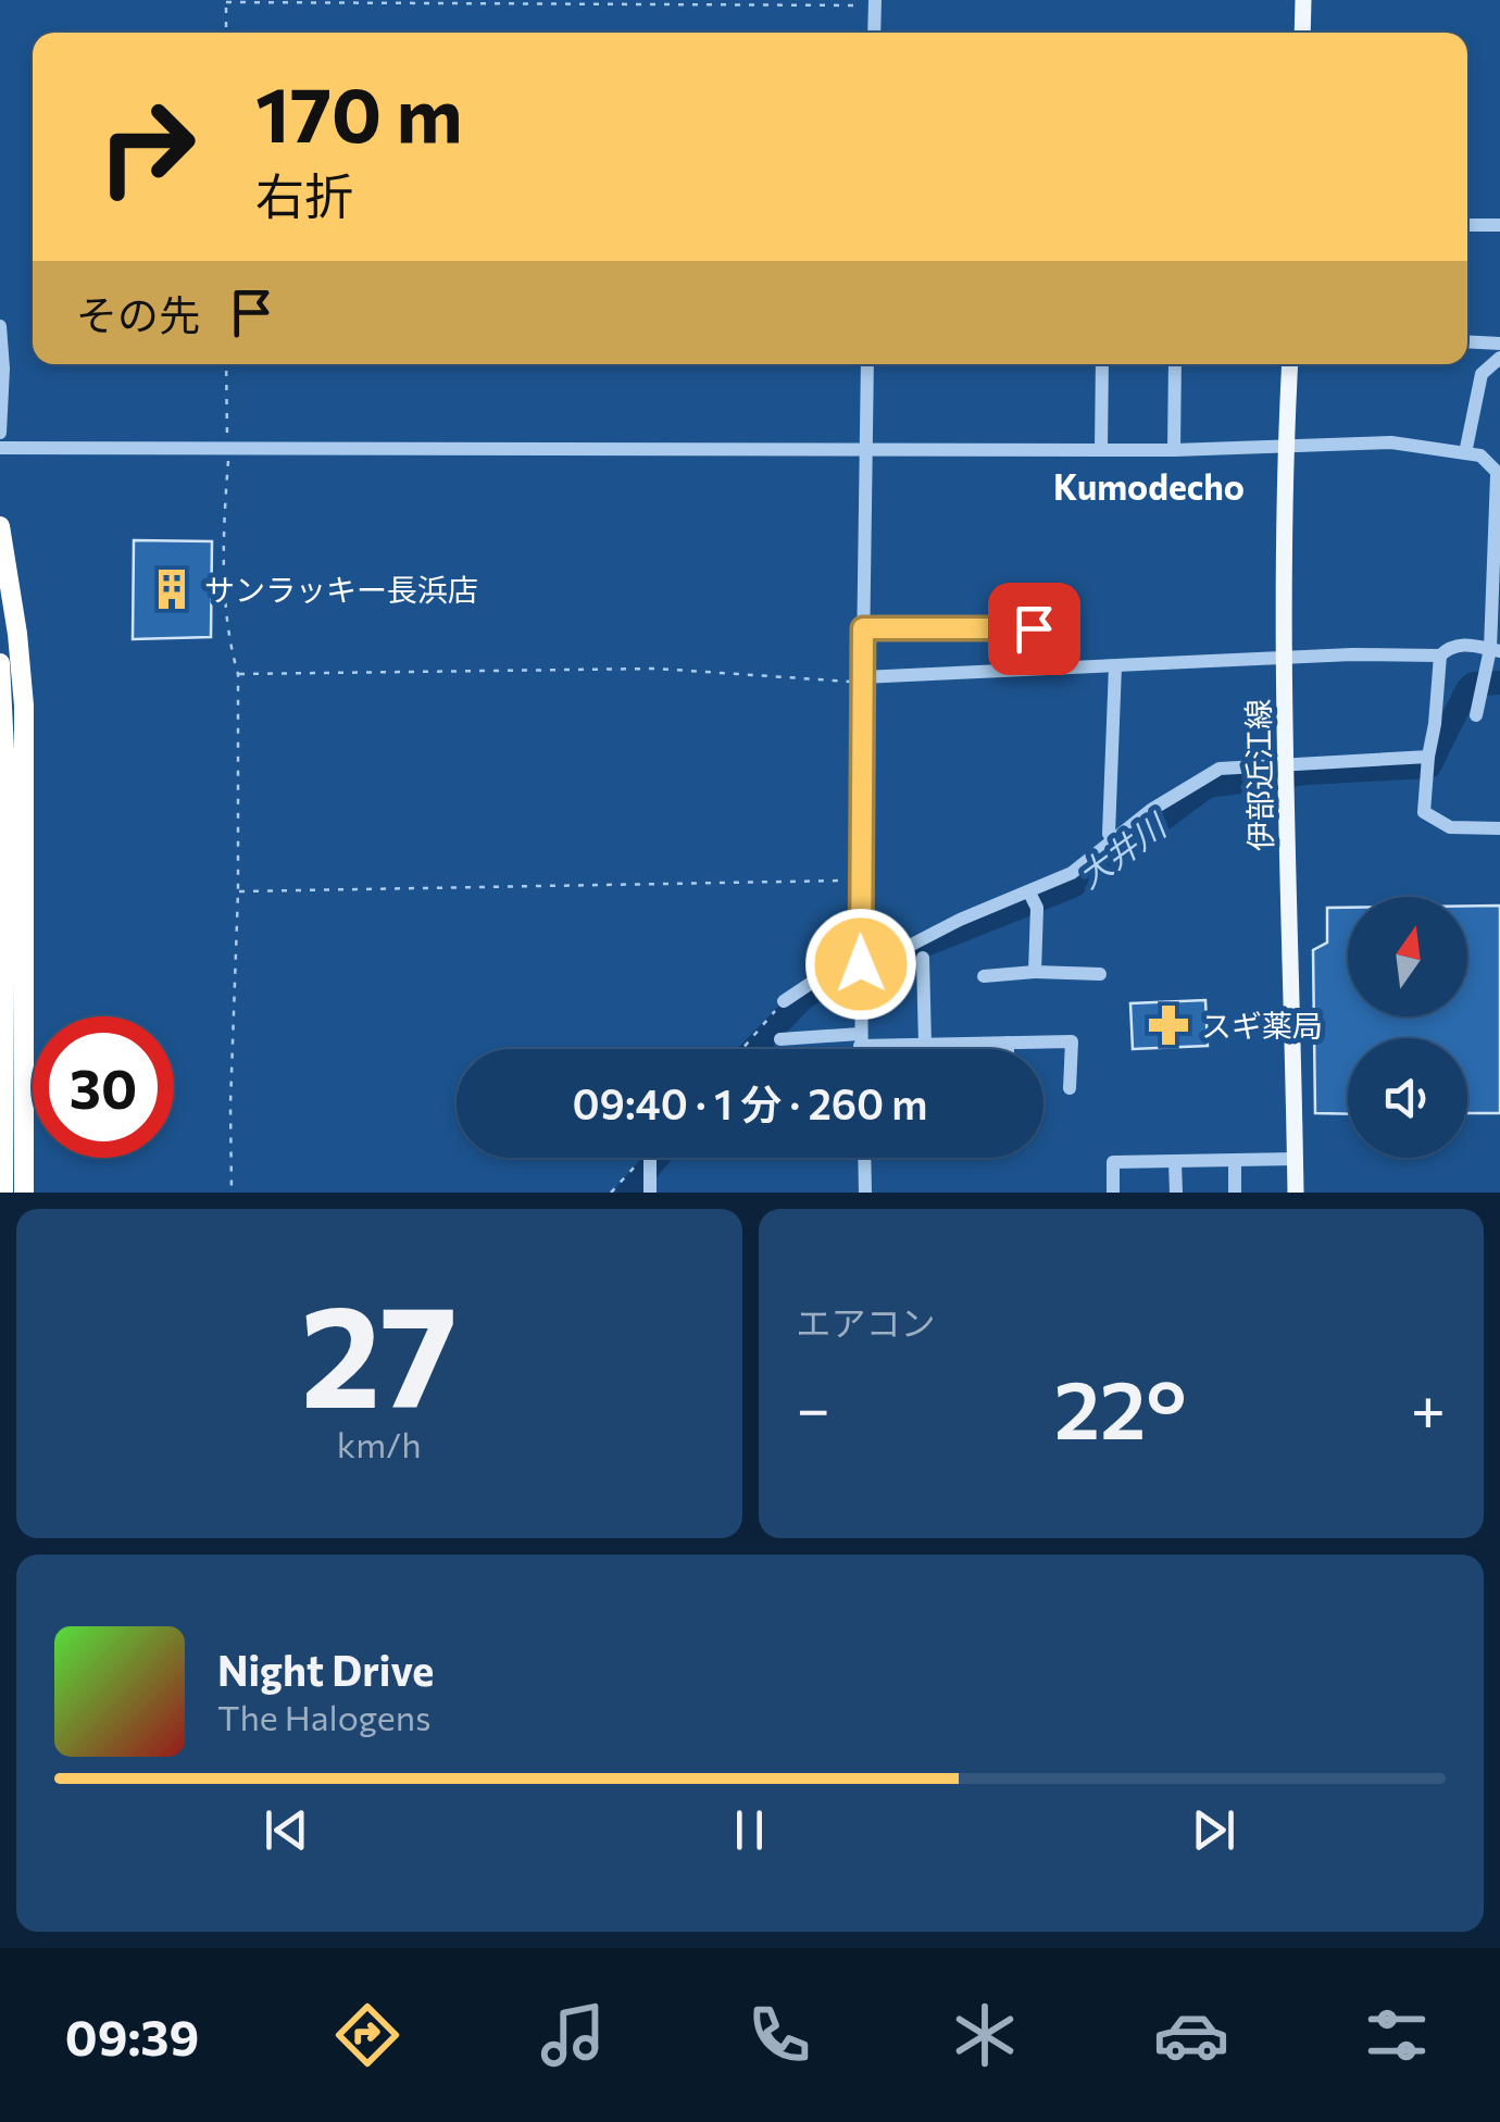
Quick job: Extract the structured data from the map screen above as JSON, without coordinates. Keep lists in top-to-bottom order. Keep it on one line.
{"streets":{"main road":["伊部近江線"]},"districts":["Kumodecho"],"water":["大井川"],"places":{"building":["サンラッキー長浜店"],"pharmacy":["スギ薬局"]},"north":"top","page":{"turn":["170 m","右折"],"then":"その先","limit":"30","trip":"09:40 · 1 分 · 260 m","tile":[["27","km/h"],"エアコン"],"heat":["−","22°","+"],"song":["Night Drive","The Halogens"],"tabs":"09:39"}}
